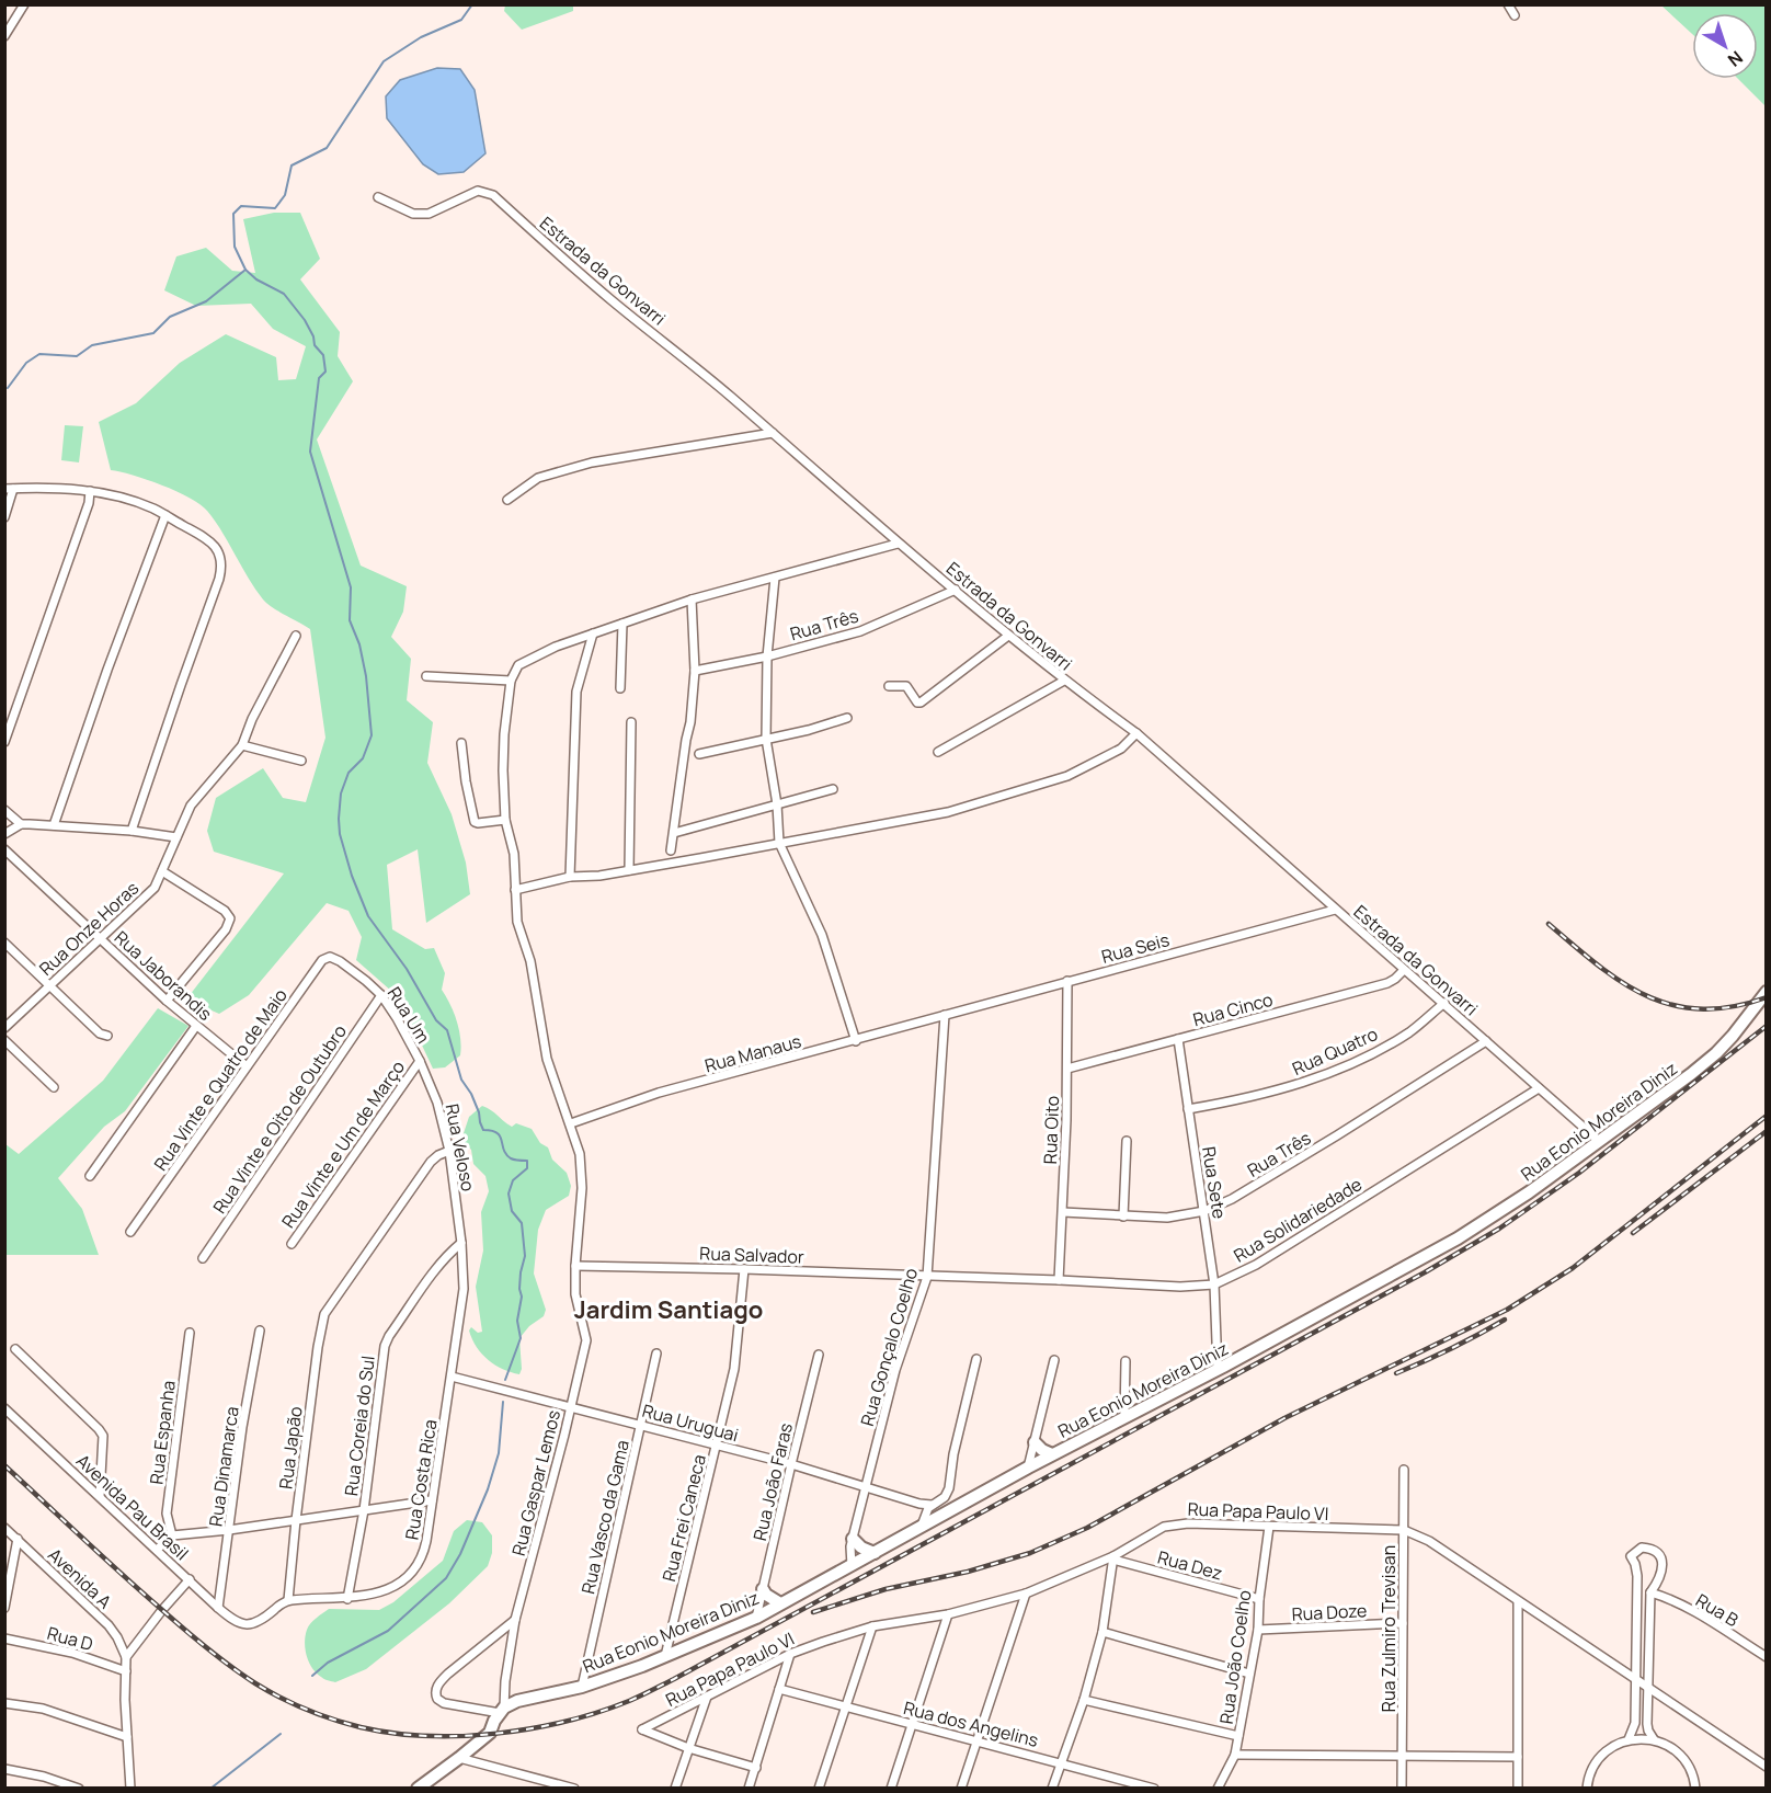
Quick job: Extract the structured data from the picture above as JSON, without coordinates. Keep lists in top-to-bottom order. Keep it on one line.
{"streets":{"main road":["Rua Eonio Moreira Diniz"],"street":["Estrada da Gonvarri","Rua Três","Rua Onze Horas","Rua Seis","Rua Jaborandis","Rua Cinco","Rua Um","Rua Quatro","Rua Manaus","Rua Vinte e Quatro de Maio","Rua Vinte e Oito de Outubro","Rua Oito","Rua Vinte e Um de Março","Rua Veloso","Rua Sete","Rua Solidariedade","Rua Salvador","Rua Gonçalo Coelho","Rua Uruguai","Rua Coreia do Sul","Rua Espanha","Rua Japão","Rua Dinamarca","Rua Costa Rica","Rua João Faras","Rua Gaspar Lemos","Avenida Pau Brasil","Rua Papa Paulo VI","Rua Vasco da Gama","Rua Frei Caneca","Rua Dez","Avenida A","Rua B","Rua Doze","Rua Zulmiro Trevisan","Rua D","Rua João Coelho","Rua dos Angelins"]},"crossings":[["Estrada da Gonvarri","Rua Três"],["Estrada da Gonvarri","Rua Seis"],["Estrada da Gonvarri","Rua Cinco"],["Estrada da Gonvarri","Rua Quatro"],["Estrada da Gonvarri","Rua Eonio Moreira Diniz"],["Estrada da Gonvarri","Rua Solidariedade"],["Rua Três","Rua Oito"],["Rua Três","Rua Sete"],["Rua Onze Horas","Rua Jaborandis"],["Rua Seis","Rua Manaus"],["Rua Seis","Rua Oito"],["Rua Seis","Rua Gonçalo Coelho"],["Rua Jaborandis","Rua Vinte e Quatro de Maio"],["Rua Cinco","Rua Oito"],["Rua Cinco","Rua Sete"],["Rua Um","Rua Vinte e Quatro de Maio"],["Rua Um","Rua Vinte e Oito de Outubro"],["Rua Um","Rua Vinte e Um de Março"],["Rua Um","Rua Veloso"],["Rua Quatro","Rua Sete"],["Rua Manaus","Rua Gonçalo Coelho"],["Rua Manaus","Rua Gaspar Lemos"],["Rua Eonio Moreira Diniz","Rua Sete"],["Rua Eonio Moreira Diniz","Rua Gonçalo Coelho"],["Rua Eonio Moreira Diniz","Rua João Faras"],["Rua Eonio Moreira Diniz","Rua Gaspar Lemos"],["Rua Eonio Moreira Diniz","Rua Vasco da Gama"],["Rua Eonio Moreira Diniz","Rua Frei Caneca"],["Rua Oito","Rua Solidariedade"],["Rua Vinte e Um de Março","Rua Veloso"],["Rua Veloso","Rua Coreia do Sul"],["Rua Veloso","Rua Japão"],["Rua Veloso","Rua Costa Rica"],["Rua Sete","Rua Solidariedade"],["Rua Solidariedade","Rua Salvador"],["Rua Solidariedade","Rua Gonçalo Coelho"],["Rua Salvador","Rua Gonçalo Coelho"],["Rua Salvador","Rua Gaspar Lemos"],["Rua Salvador","Rua Frei Caneca"],["Rua Gonçalo Coelho","Rua Uruguai"],["Rua Uruguai","Rua Costa Rica"],["Rua Uruguai","Rua João Faras"],["Rua Uruguai","Rua Gaspar Lemos"],["Rua Uruguai","Rua Vasco da Gama"],["Rua Uruguai","Rua Frei Caneca"],["Rua Coreia do Sul","Rua Costa Rica"],["Rua Japão","Rua Costa Rica"],["Rua Japão","Avenida Pau Brasil"],["Rua Dinamarca","Avenida Pau Brasil"],["Rua Costa Rica","Avenida Pau Brasil"],["Rua Papa Paulo VI","Rua Dez"],["Rua Papa Paulo VI","Rua Zulmiro Trevisan"],["Rua Papa Paulo VI","Rua João Coelho"],["Rua Dez","Rua João Coelho"],["Rua Doze","Rua Zulmiro Trevisan"],["Rua Doze","Rua João Coelho"]],"districts":["Jardim Santiago"],"north":"bottom right"}
